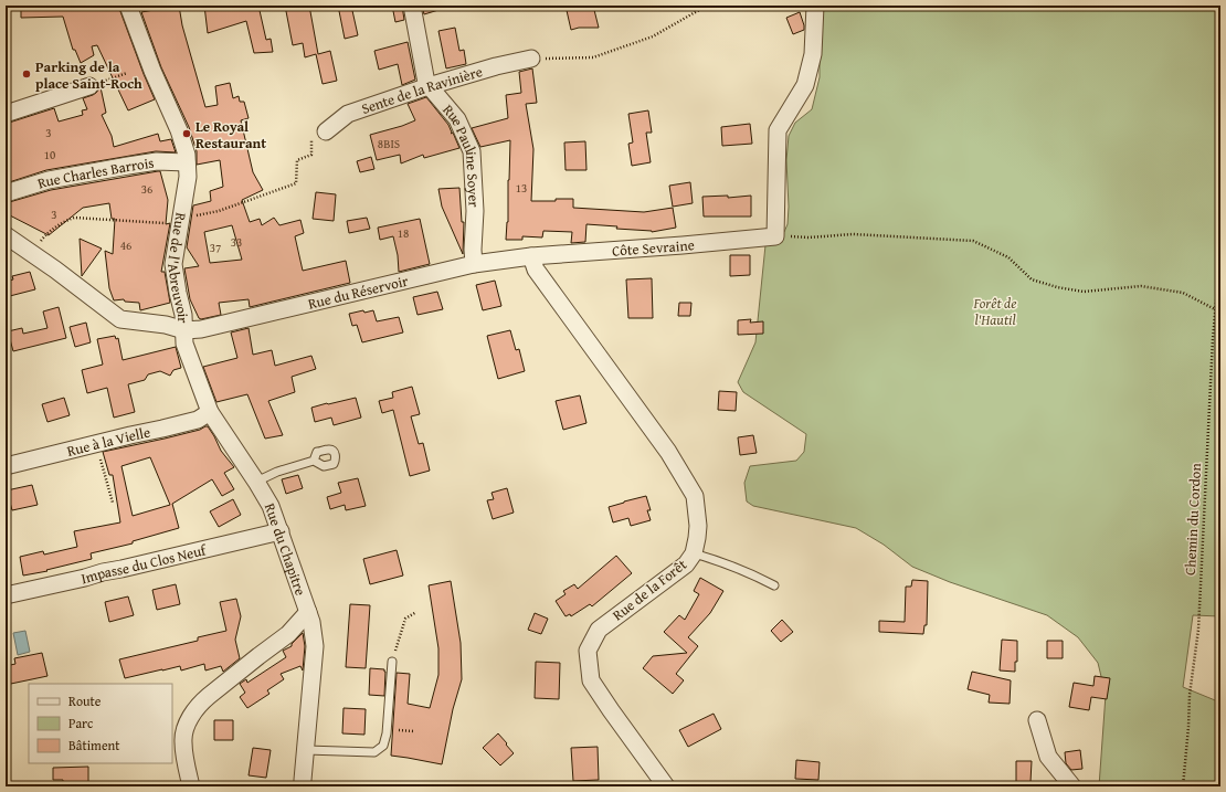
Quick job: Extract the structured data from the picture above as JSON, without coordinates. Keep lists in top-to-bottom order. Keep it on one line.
{"streets":{"street":["Sente de la Ravinière","Rue Pauline Soyer","Rue Charles Barrois","Côte Sevraine","Rue de l'Abreuvoir","Rue du Réservoir","Rue à la Vielle","Rue du Chapitre","Impasse du Clos Neuf","Rue de la Forêt"],"path":["Chemin du Cordon"]},"crossings":[["Sente de la Ravinière","Rue Pauline Soyer"],["Rue Pauline Soyer","Rue du Réservoir"],["Rue Charles Barrois","Rue de l'Abreuvoir"],["Côte Sevraine","Rue du Réservoir"],["Côte Sevraine","Rue de la Forêt"],["Rue de l'Abreuvoir","Rue du Réservoir"],["Rue de l'Abreuvoir","Rue du Chapitre"],["Rue du Réservoir","Rue du Chapitre"],["Rue du Réservoir","Rue de la Forêt"],["Rue à la Vielle","Rue du Chapitre"],["Rue du Chapitre","Impasse du Clos Neuf"]],"parks":["Forêt de l'Hautil"],"places":["Parking de la place Saint-Roch","Le Royal Restaurant"],"house_numbers":["3","8BIS","10","13","36","3","18","33","46","37"],"legend":["Route","Parc","Bâtiment"]}
